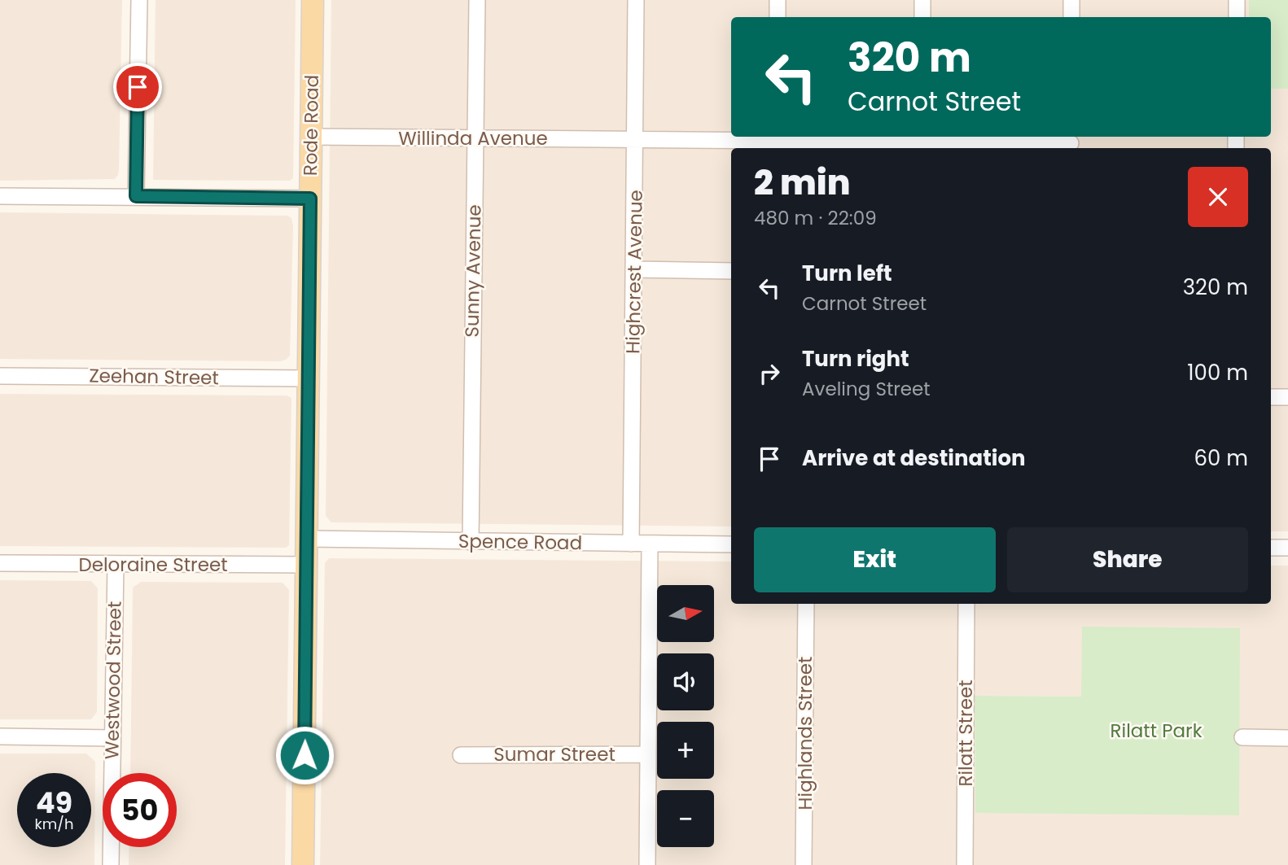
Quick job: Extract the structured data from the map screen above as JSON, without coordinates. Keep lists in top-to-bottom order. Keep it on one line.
{"streets":{"main road":["Rode Road"],"street":["Willinda Avenue","Sunny Avenue","Highcrest Avenue","Zeehan Street","Spence Road","Deloraine Street","Westwood Street","Highlands Street","Rilatt Street","Sumar Street"]},"crossings":[["Rode Road","Willinda Avenue"],["Rode Road","Zeehan Street"],["Rode Road","Spence Road"],["Rode Road","Deloraine Street"],["Willinda Avenue","Sunny Avenue"],["Willinda Avenue","Highcrest Avenue"],["Sunny Avenue","Spence Road"],["Highcrest Avenue","Spence Road"],["Deloraine Street","Westwood Street"]],"parks":["Rilatt Park"],"north":"right","page":{"turn":["320 m","Carnot Street"],"heading":["2 min","480 m · 22:09"],"list":[{"name":"Turn left","note":"Carnot Street","value":"320 m"},{"name":"Turn right","note":"Aveling Street","value":"100 m"},{"name":"Arrive at destination","value":"60 m"}],"buttons":["Exit","Share"],"map_buttons":["+","−"],"speed":"49 km/h","limit":"50"}}
